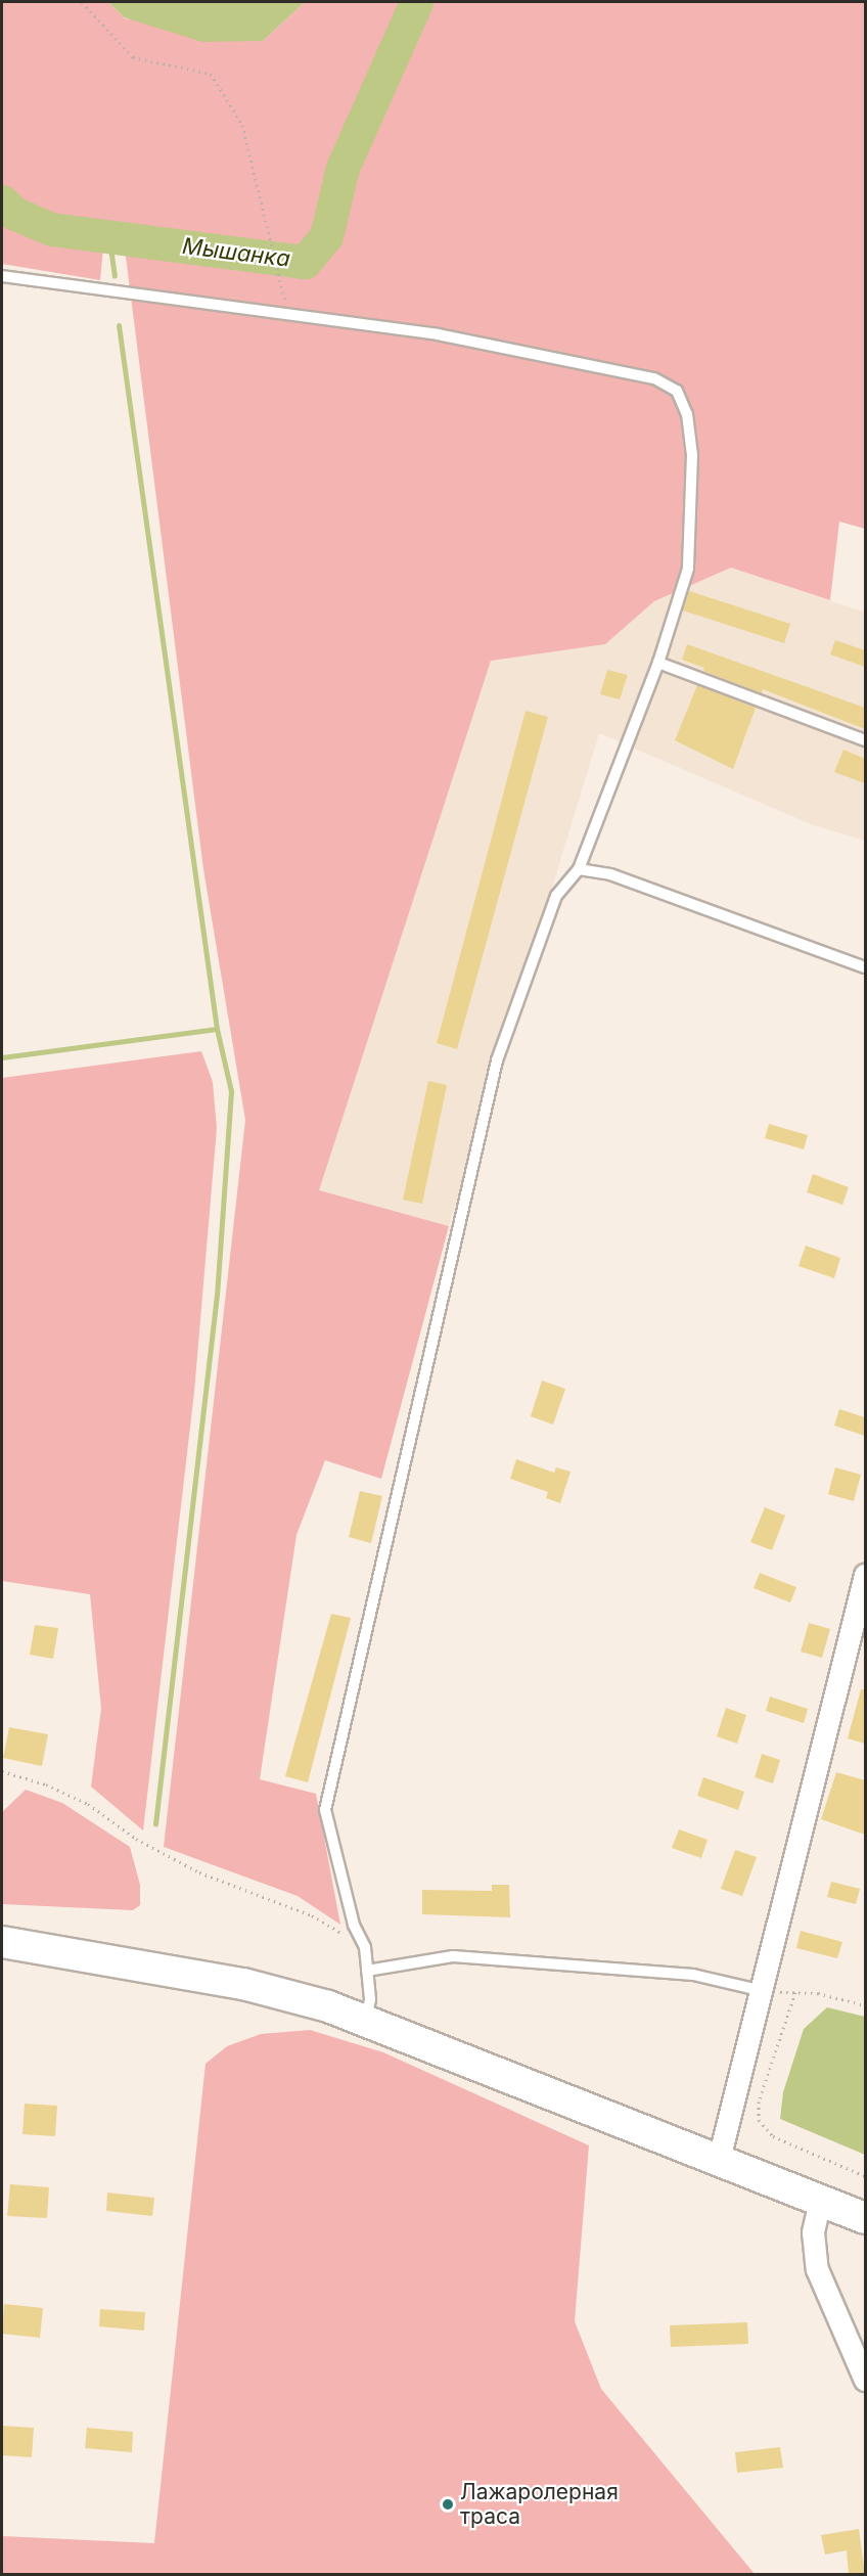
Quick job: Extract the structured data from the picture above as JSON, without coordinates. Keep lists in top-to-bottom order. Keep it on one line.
{"water":["Мышанка"],"places":["Лажаролерная траса"]}
